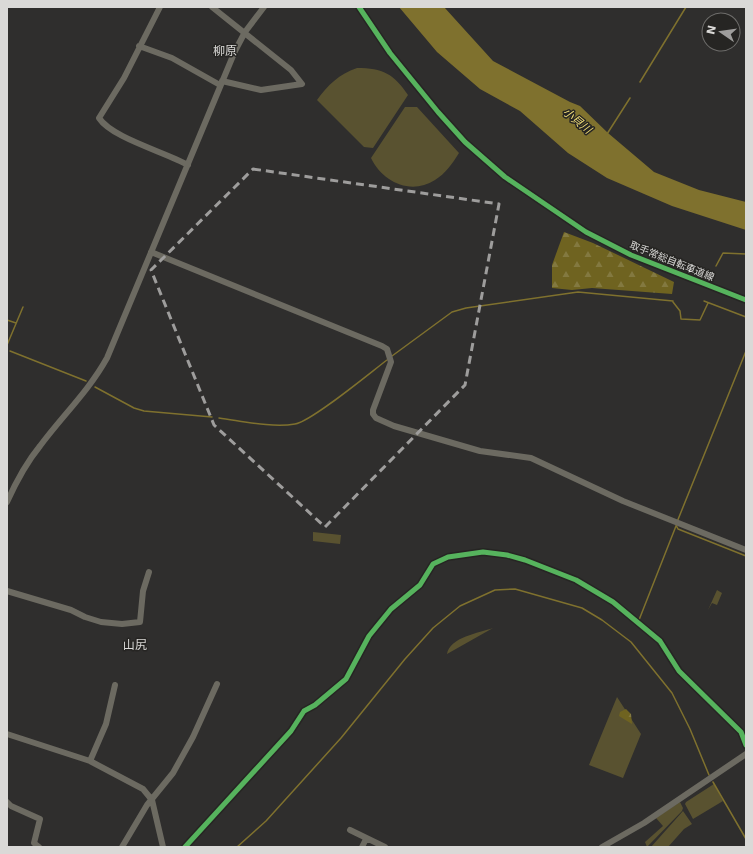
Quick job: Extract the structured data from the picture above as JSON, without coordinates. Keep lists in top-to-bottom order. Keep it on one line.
{"streets":{"cycle path":["取手常総自転車道線"]},"districts":["柳原","山尻"],"water":["小貝川"],"north":"left"}
